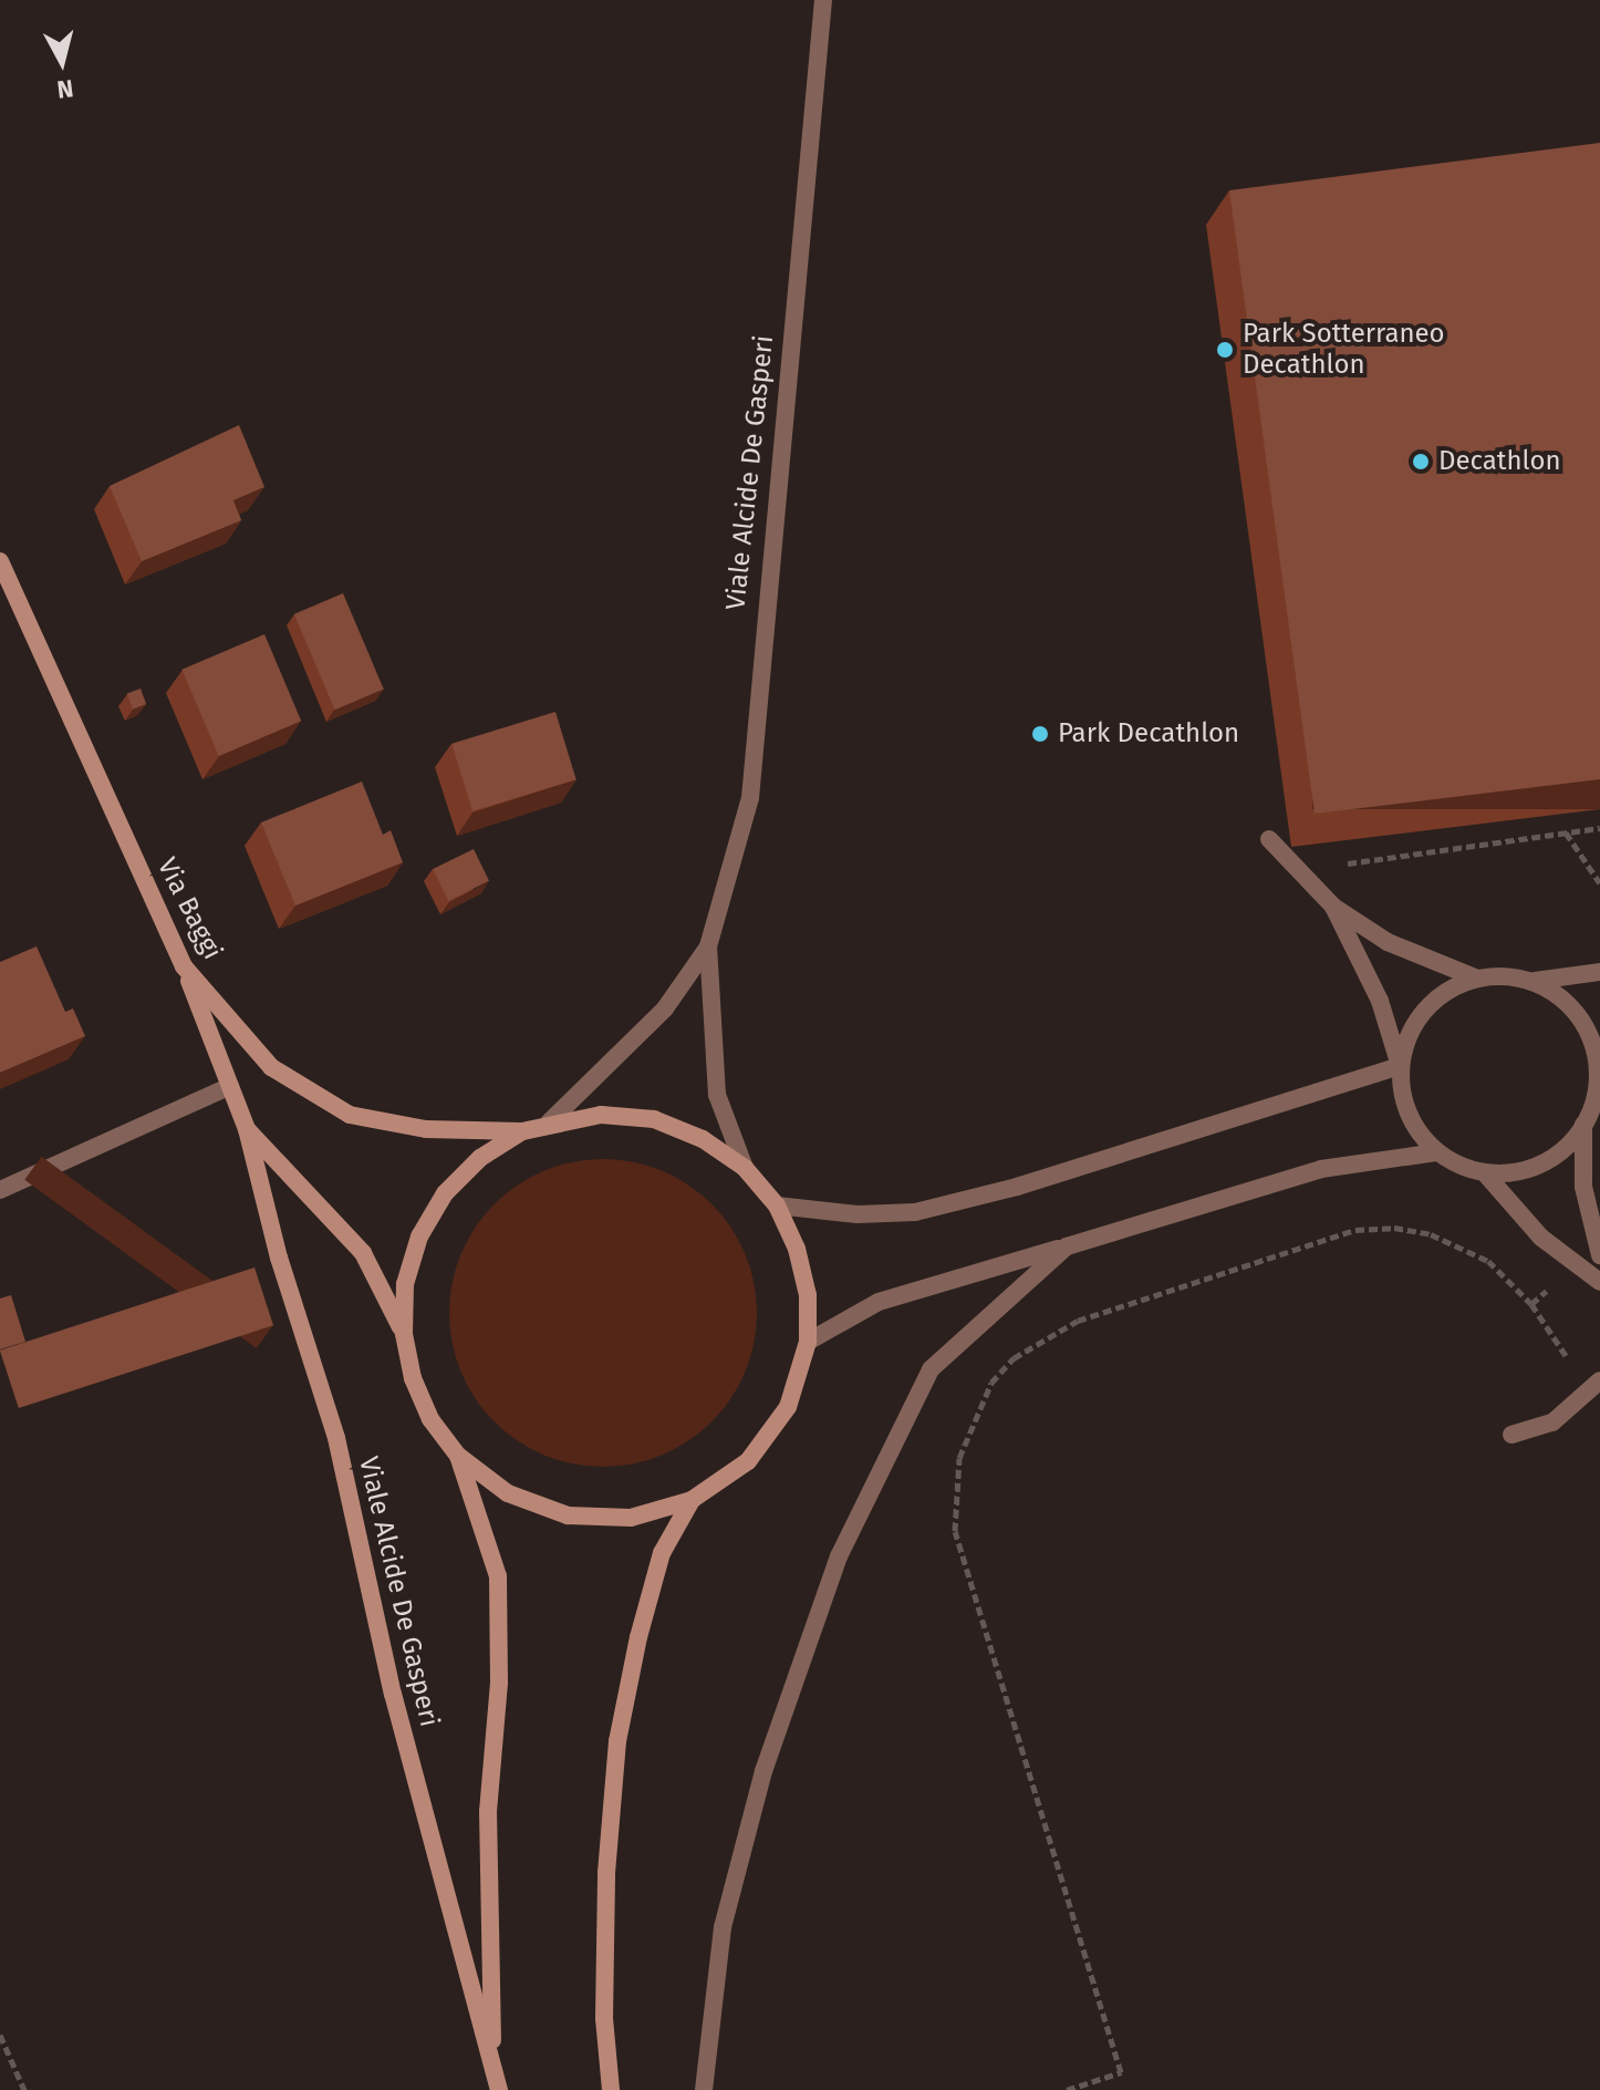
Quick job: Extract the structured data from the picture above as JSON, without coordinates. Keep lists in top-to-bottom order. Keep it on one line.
{"streets":{"main road":["Viale Alcide De Gasperi","Via Baggi"]},"crossings":[["Viale Alcide De Gasperi","Via Baggi"]],"places":["Park Sotterraneo Decathlon","Decathlon","Park Decathlon"],"north":"bottom"}
